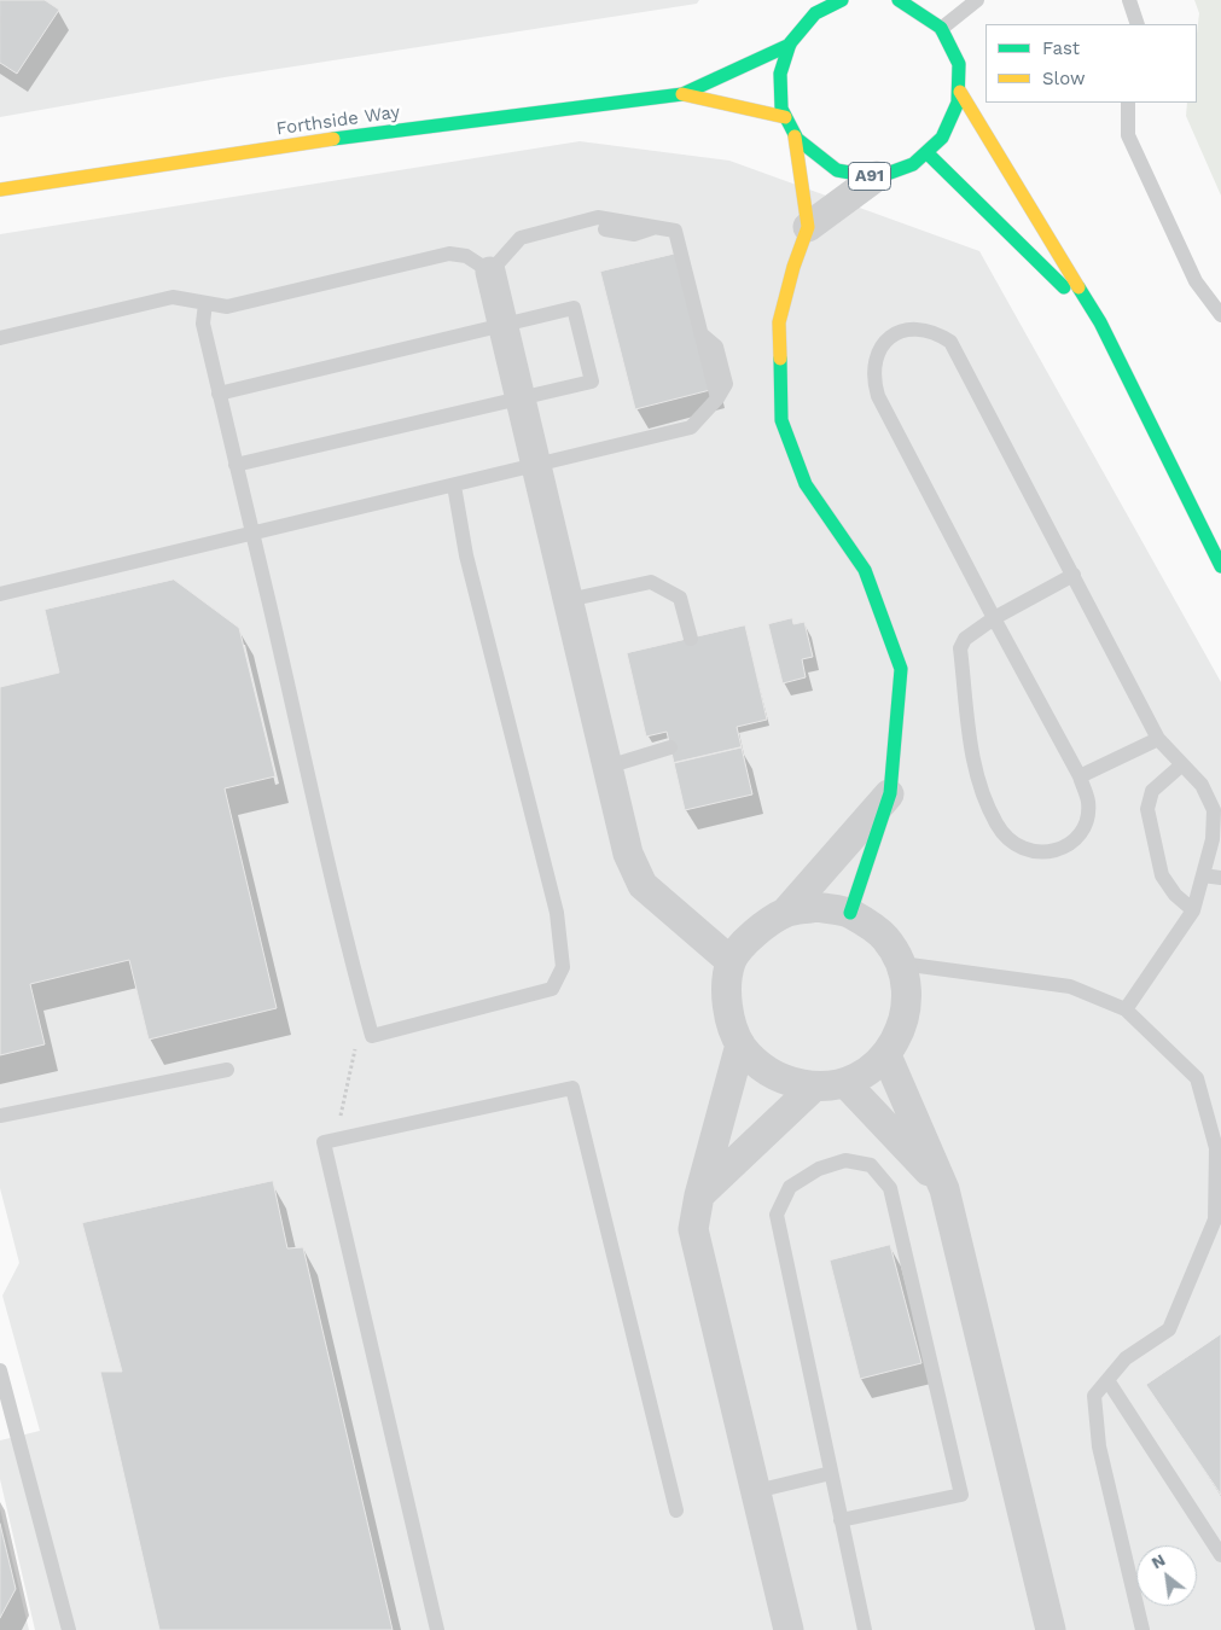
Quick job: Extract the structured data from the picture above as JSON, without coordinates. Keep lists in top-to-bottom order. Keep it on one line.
{"streets":{"street":["Forthside Way","A91"]},"crossings":[["Forthside Way","A91"]],"legend":["Fast","Slow"],"north":"top left"}
